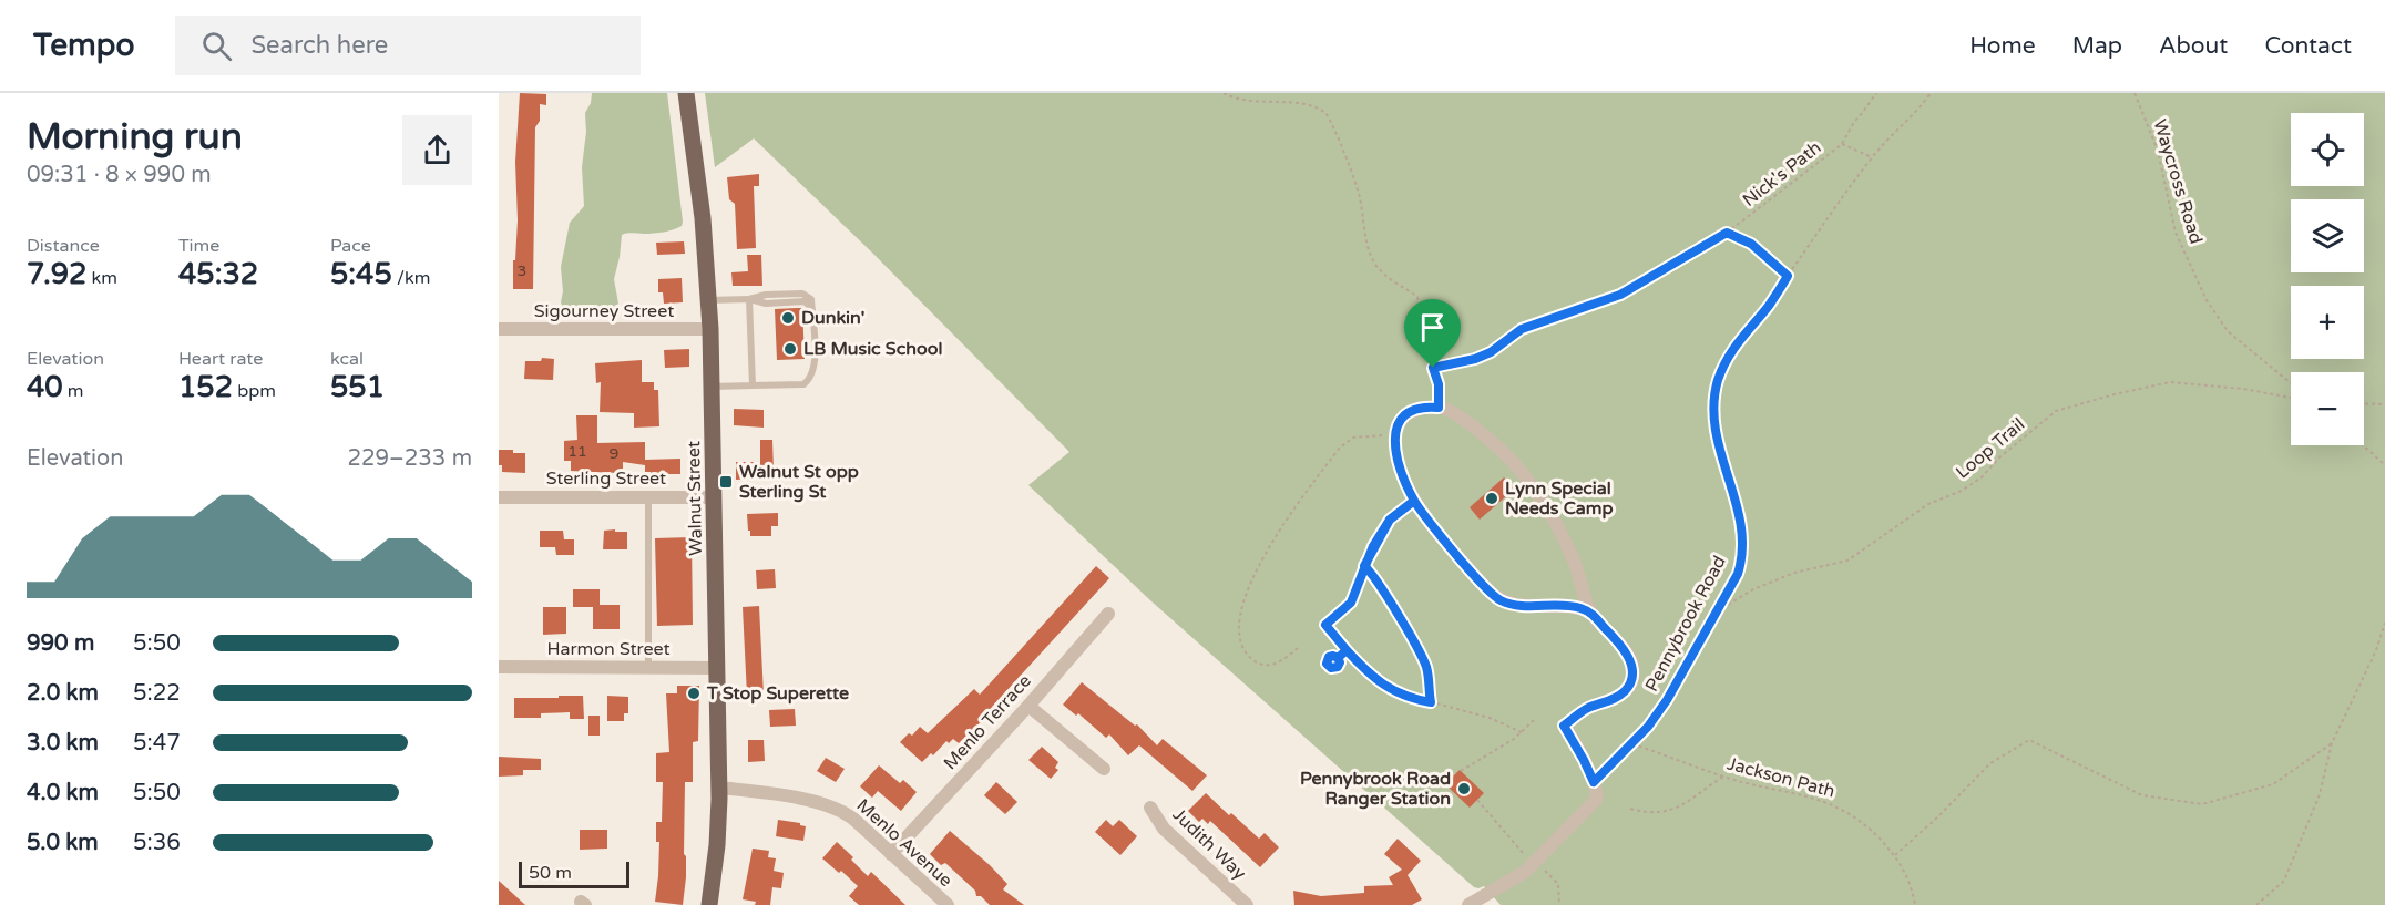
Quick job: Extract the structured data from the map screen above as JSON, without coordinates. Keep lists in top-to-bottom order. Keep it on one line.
{"streets":{"main road":["Walnut Street"],"street":["Sigourney Street","Sterling Street","Pennybrook Road","Harmon Street","Menlo Terrace","Menlo Avenue","Judith Way"],"path":["Nick's Path","Waycross Road","Loop Trail","Jackson Path"]},"crossings":[["Sigourney Street","Walnut Street"],["Loop Trail","Pennybrook Road"],["Sterling Street","Walnut Street"],["Walnut Street","Harmon Street"],["Walnut Street","Menlo Avenue"],["Pennybrook Road","Jackson Path"],["Menlo Terrace","Menlo Avenue"]],"places":{"other":["Dunkin'","LB Music School","Lynn Special Needs Camp","T Stop Superette","Pennybrook Road Ranger Station"],"transit":["Walnut St opp Sterling St"]},"house_numbers":["3","11","9"],"scale_bar":"50 m","page":{"header":"Tempo","search":"Search here","nav":["Home","Map","About","Contact"],"heading":["Morning run","09:31 · 8 × 990 m"],"map_buttons":["+","−"],"stats":[["Distance","7.92 km"],["Time","45:32"],["Pace","5:45 /km"],["Elevation","40 m"],["Heart rate","152 bpm"],["kcal","551"]],"chart":["Elevation","229–233 m"],"list":[{"name":"990 m","note":"5:50"},{"name":"2.0 km","note":"5:22"},{"name":"3.0 km","note":"5:47"},{"name":"4.0 km","note":"5:50"},{"name":"5.0 km","note":"5:36"}],"scale":"50 m"}}
